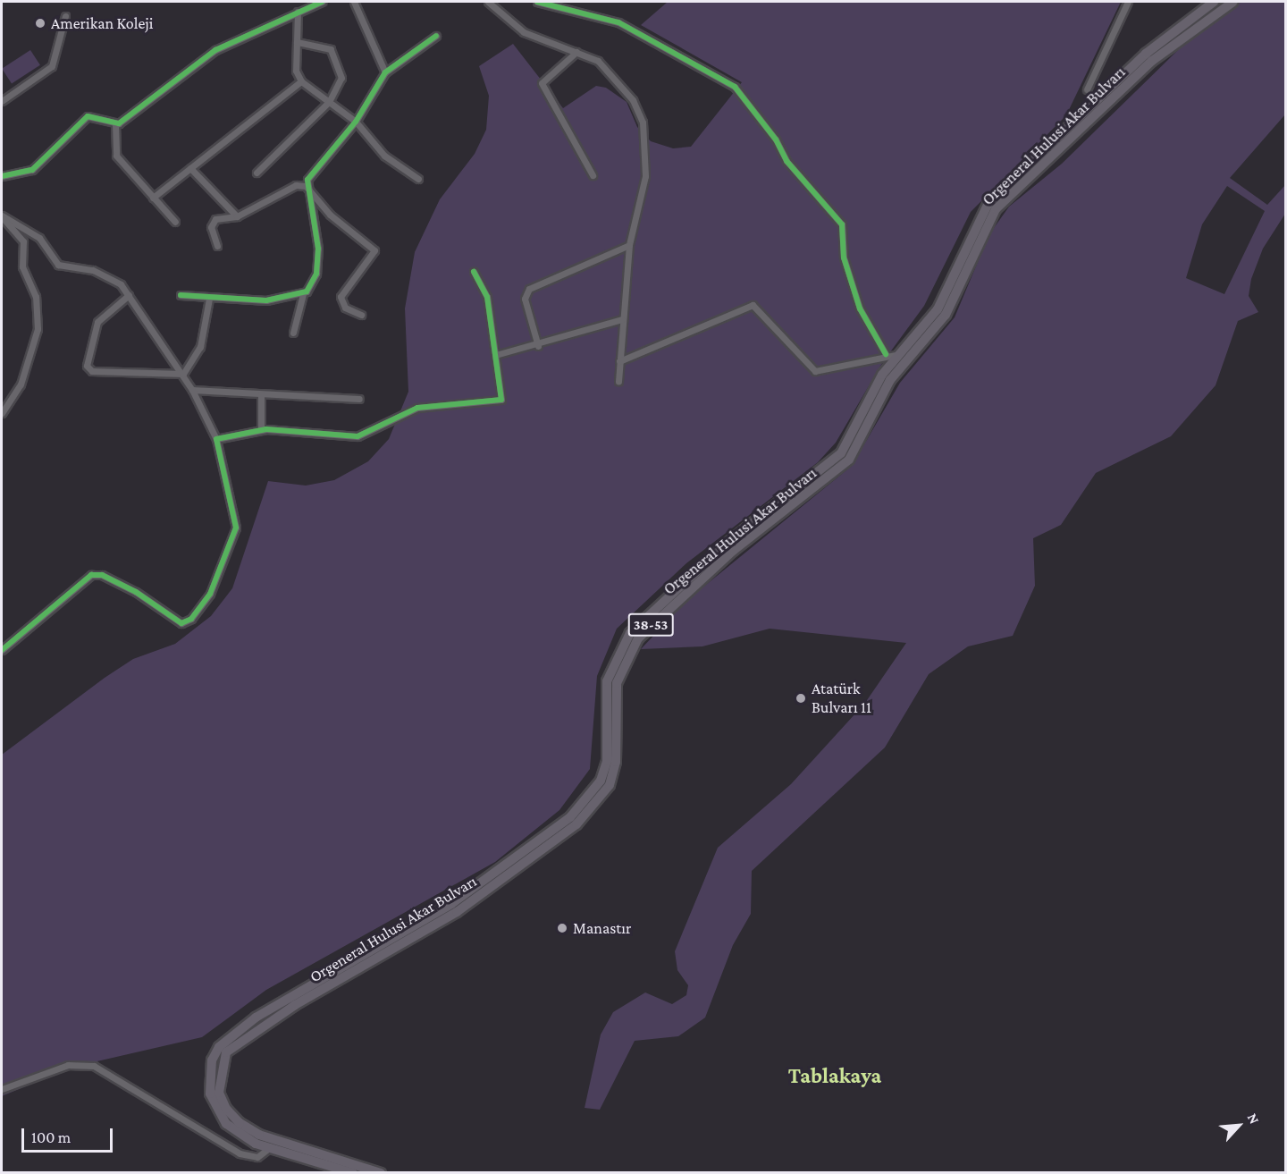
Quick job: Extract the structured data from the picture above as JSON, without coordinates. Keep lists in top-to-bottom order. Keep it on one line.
{"streets":{"main road":["Orgeneral Hulusi Akar Bulvarı","38-53"]},"districts":["Tablakaya"],"places":["Amerikan Koleji","Atatürk Bulvarı 11","Manastır"],"scale_bar":"100 m","north":"top right"}
